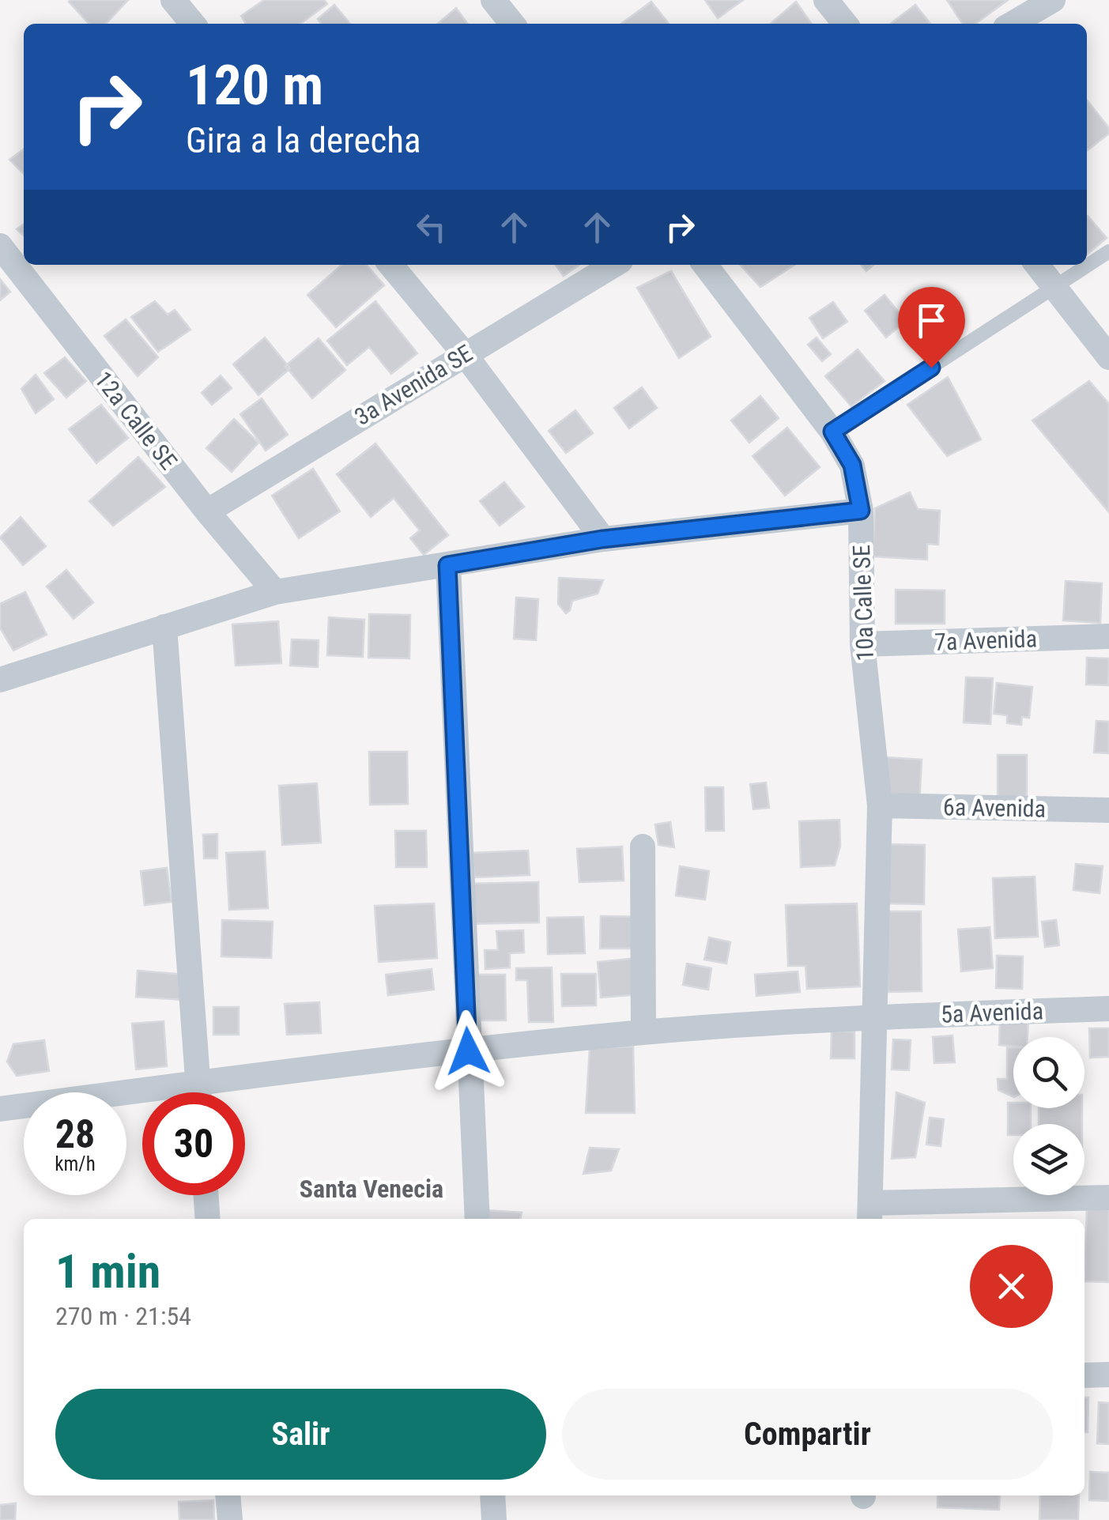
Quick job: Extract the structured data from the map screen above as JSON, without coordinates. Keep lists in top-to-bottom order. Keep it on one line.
{"streets":{"street":["3a Avenida SE","12a Calle SE","10a Calle SE","7a Avenida","6a Avenida","5a Avenida"]},"crossings":[["3a Avenida SE","12a Calle SE"],["10a Calle SE","7a Avenida"],["10a Calle SE","6a Avenida"],["10a Calle SE","5a Avenida"]],"districts":["Santa Venecia"],"page":{"turn":["120 m","Gira a la derecha"],"speed":"28 km/h","limit":"30","heading":["1 min","270 m · 21:54"],"buttons":["Salir","Compartir"]}}
